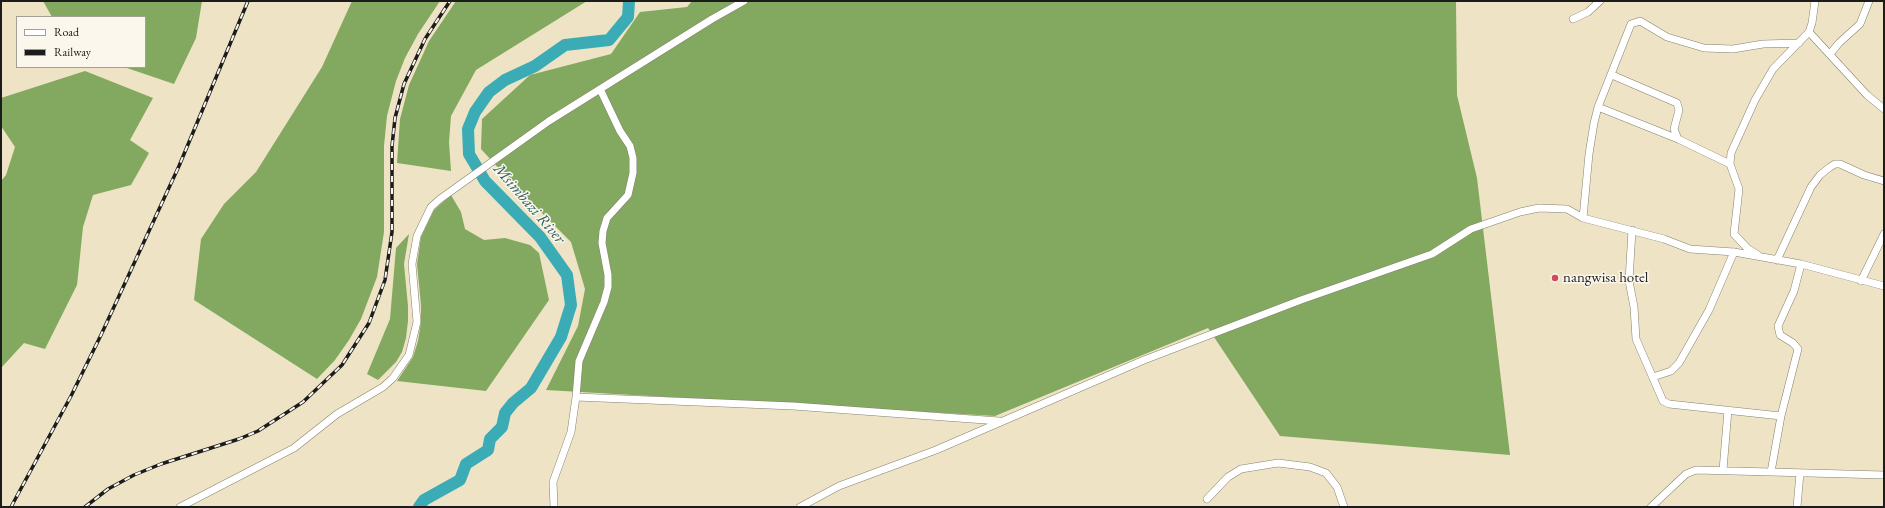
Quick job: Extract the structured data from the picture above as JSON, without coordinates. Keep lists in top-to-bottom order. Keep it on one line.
{"water":["Msimbazi River"],"places":["nangwisa hotel"],"legend":["Road","Railway"]}
